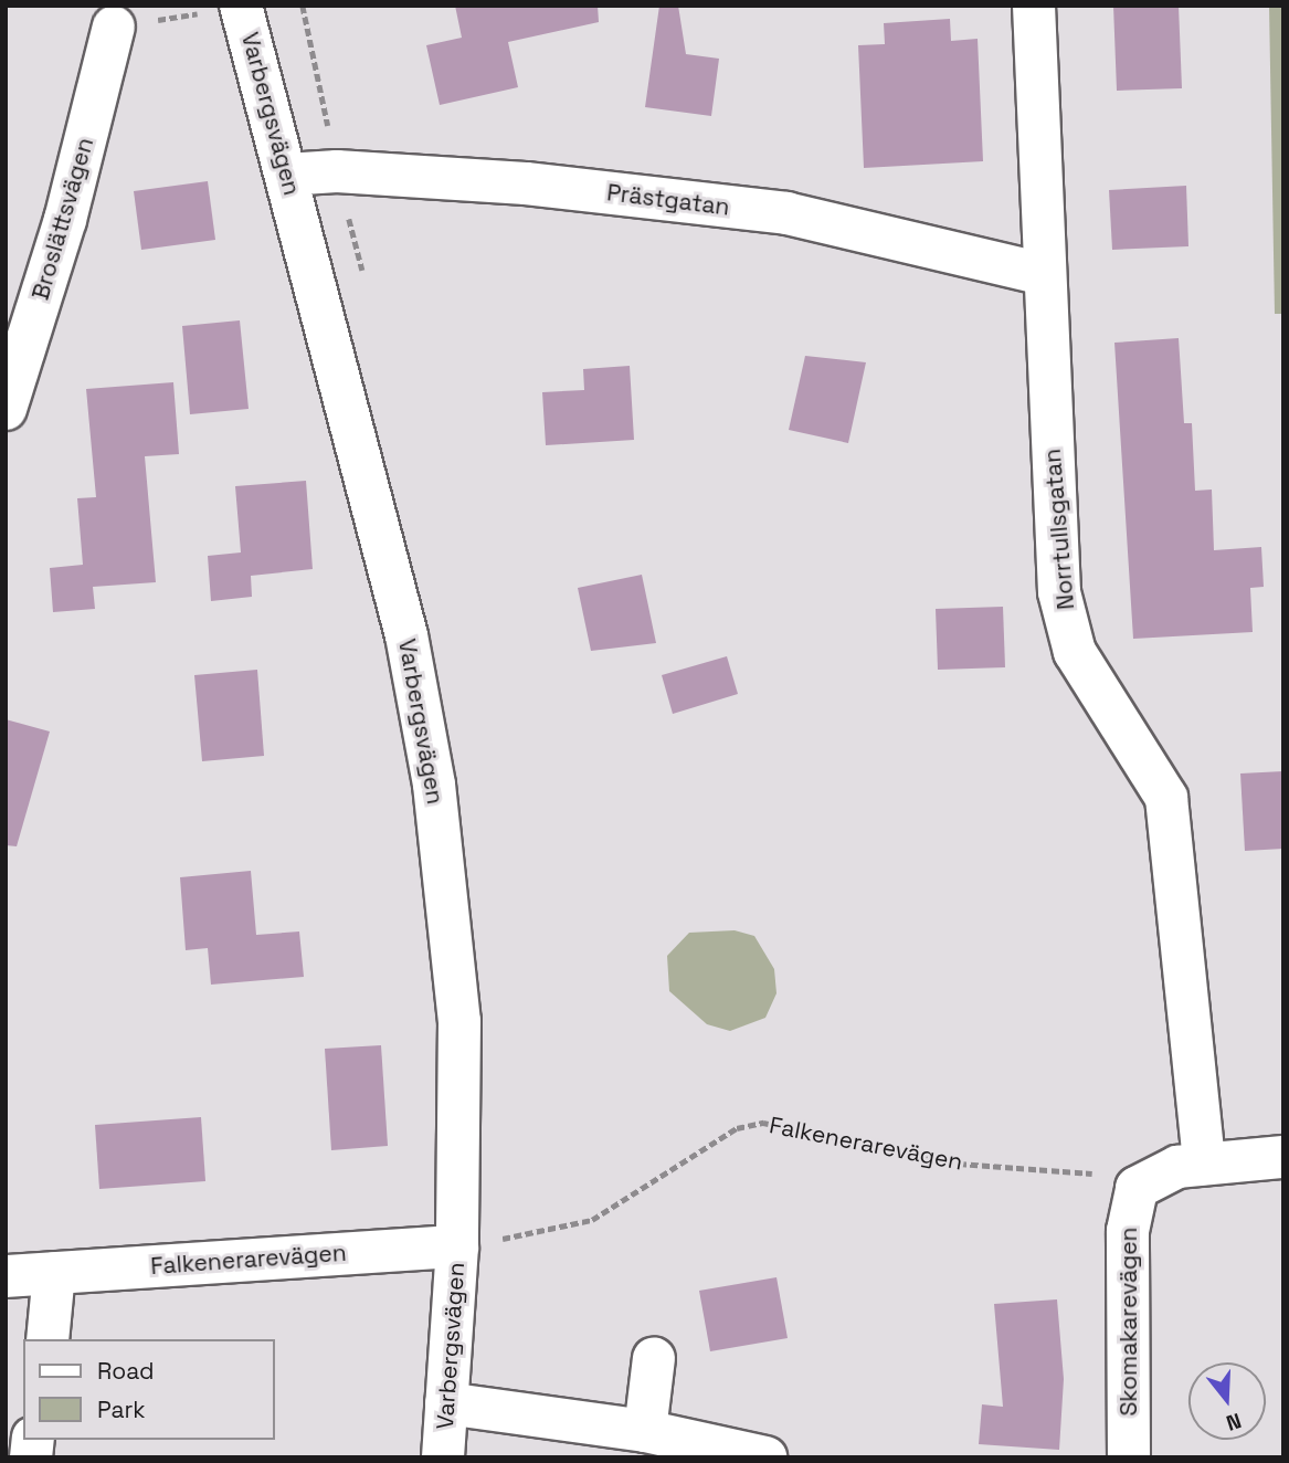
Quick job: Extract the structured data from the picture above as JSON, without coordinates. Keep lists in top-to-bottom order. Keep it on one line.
{"streets":{"street":["Varbergsvägen","Prästgatan","Broslättsvägen","Norrtullsgatan","Falkenerarevägen","Skomakarevägen"]},"crossings":[["Varbergsvägen","Prästgatan"],["Varbergsvägen","Falkenerarevägen"],["Prästgatan","Norrtullsgatan"],["Falkenerarevägen","Skomakarevägen"]],"legend":["Road","Park"],"north":"bottom"}
